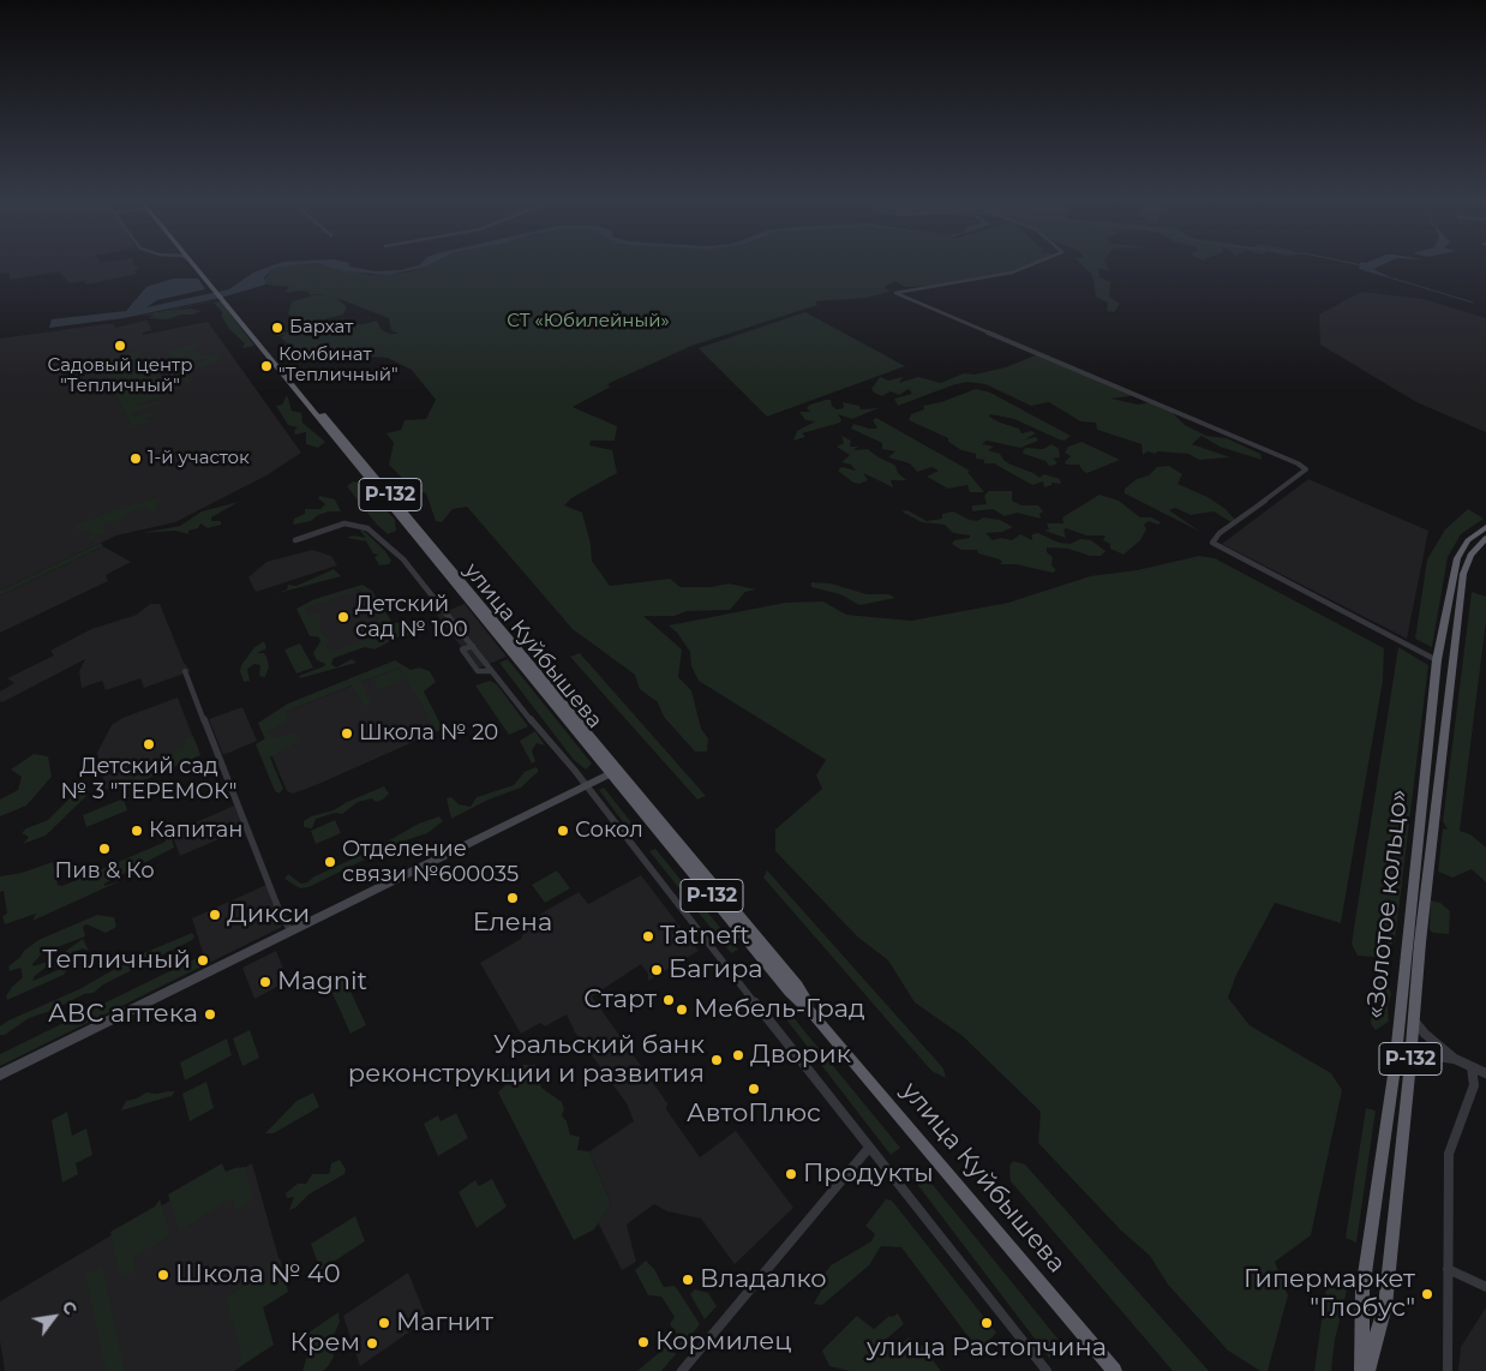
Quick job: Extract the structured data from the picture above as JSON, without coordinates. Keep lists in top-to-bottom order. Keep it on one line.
{"streets":{"highway":["Р-132","улица Куйбышева","«Золотое кольцо»"]},"parks":["СТ «Юбилейный»"],"places":["Бархат","Садовый центр \"Тепличный\"","Комбинат \"Тепличный\"","1-й участок","Детский сад № 100","Школа № 20","Детский сад № 3 \"ТЕРЕМОК\"","Капитан","Сокол","Пив & Ко","Отделение связи №600035","Елена","Дикси","Tatneft","Тепличный","Багира","Magnit","Старт","Мебель-Град","АВС аптека","Дворик","Уральский банк реконструкции и развития","АвтоПлюс","Продукты","Школа № 40","Владалко","Гипермаркет \"Глобус\"","Магнит","улица Растопчина","Кормилец","Крем"],"north":"top right"}
